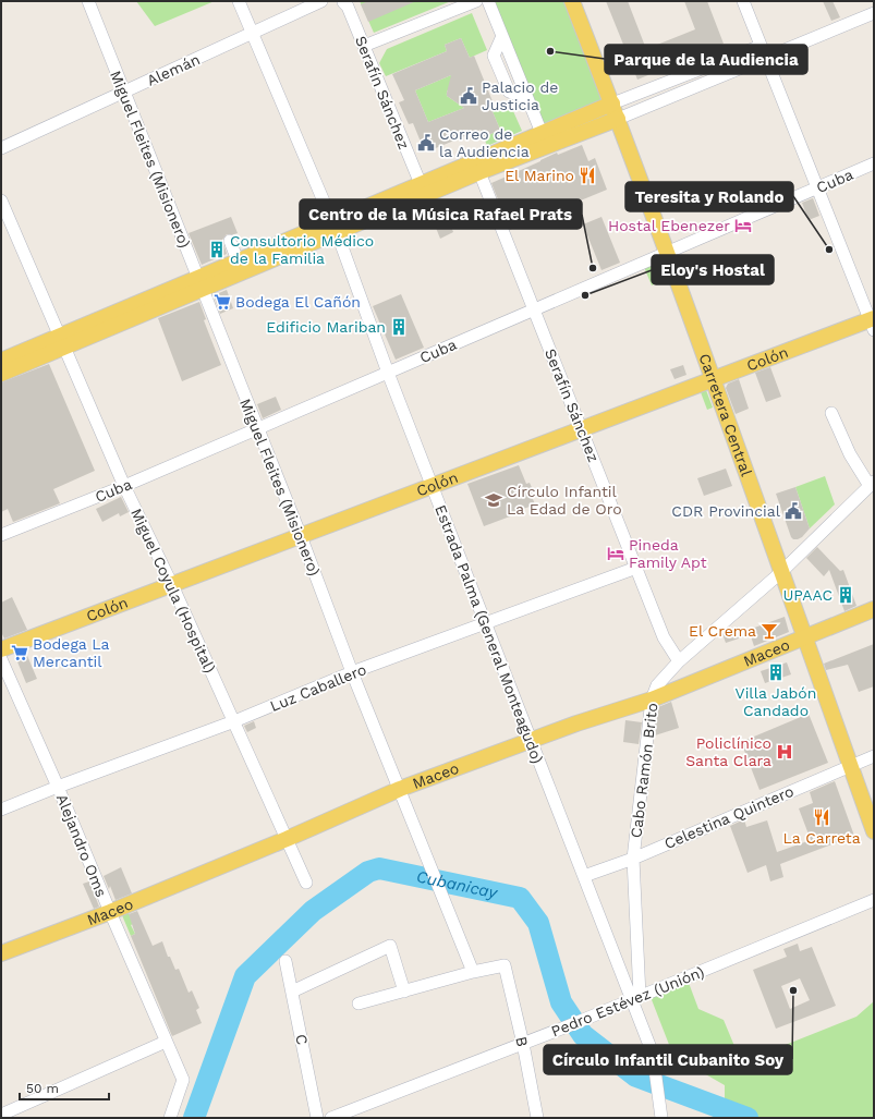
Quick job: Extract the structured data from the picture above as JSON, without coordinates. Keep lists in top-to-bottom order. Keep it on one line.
{"streets":{"main road":["Colón","Carretera Central","Maceo"],"street":["Alemán","Serafín Sánchez","Miguel Fleites (Misionero)","Cuba","Miguel Coyula (Hospital)","Estrada Palma (General Monteagudo)","Luz Caballero","Cabo Ramón Brito","Celestina Quintero","Alejandro Oms","Pedro Estévez (Unión)","C","B"]},"crossings":[["Alemán","Miguel Fleites (Misionero)"],["Alemán","Estrada Palma (General Monteagudo)"],["Serafín Sánchez","Cuba"],["Serafín Sánchez","Colón"],["Serafín Sánchez","Luz Caballero"],["Serafín Sánchez","Cabo Ramón Brito"],["Miguel Fleites (Misionero)","Cuba"],["Miguel Fleites (Misionero)","Colón"],["Miguel Fleites (Misionero)","Maceo"],["Miguel Fleites (Misionero)","Luz Caballero"],["Miguel Fleites (Misionero)","B"],["Cuba","Carretera Central"],["Cuba","Miguel Coyula (Hospital)"],["Cuba","Estrada Palma (General Monteagudo)"],["Colón","Carretera Central"],["Colón","Miguel Coyula (Hospital)"],["Colón","Estrada Palma (General Monteagudo)"],["Carretera Central","Maceo"],["Carretera Central","Cabo Ramón Brito"],["Carretera Central","Celestina Quintero"],["Miguel Coyula (Hospital)","Maceo"],["Miguel Coyula (Hospital)","Luz Caballero"],["Estrada Palma (General Monteagudo)","Maceo"],["Estrada Palma (General Monteagudo)","Luz Caballero"],["Estrada Palma (General Monteagudo)","Cabo Ramón Brito"],["Estrada Palma (General Monteagudo)","Celestina Quintero"],["Estrada Palma (General Monteagudo)","Pedro Estévez (Unión)"],["Maceo","Cabo Ramón Brito"],["Maceo","Alejandro Oms"],["Luz Caballero","Alejandro Oms"],["Cabo Ramón Brito","Celestina Quintero"],["Cabo Ramón Brito","Pedro Estévez (Unión)"],["Pedro Estévez (Unión)","B"]],"water":["Cubanicay"],"places":{"other":["Parque de la Audiencia","Teresita y Rolando","Centro de la Música Rafael Prats","Eloy's Hostal","Círculo Infantil Cubanito Soy"],"public building":["Palacio de Justicia","Correo de la Audiencia","CDR Provincial"],"restaurant":["El Marino","La Carreta"],"hotel":["Hostal Ebenezer","Pineda Family Apt"],"building":["Consultorio Médico de la Familia","Edificio Mariban","UPAAC","Villa Jabón Candado"],"supermarket":["Bodega El Cañón","Bodega La Mercantil"],"school or university":["Círculo Infantil La Edad de Oro"],"bar":["El Crema"],"hospital":["Policlínico Santa Clara"]},"scale_bar":"50 m"}
